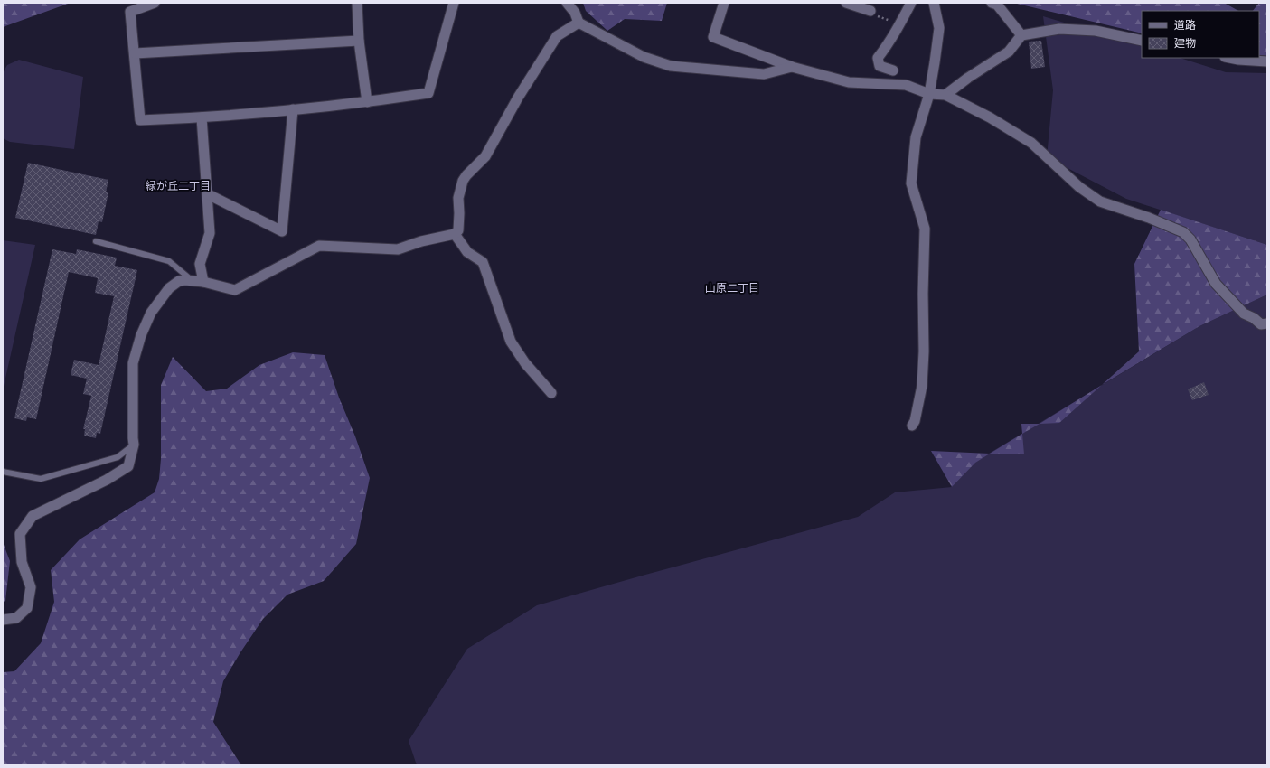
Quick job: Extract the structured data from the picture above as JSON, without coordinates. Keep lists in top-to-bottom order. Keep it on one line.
{"districts":["緑が丘二丁目","山原二丁目"],"legend":["道路","建物"]}
